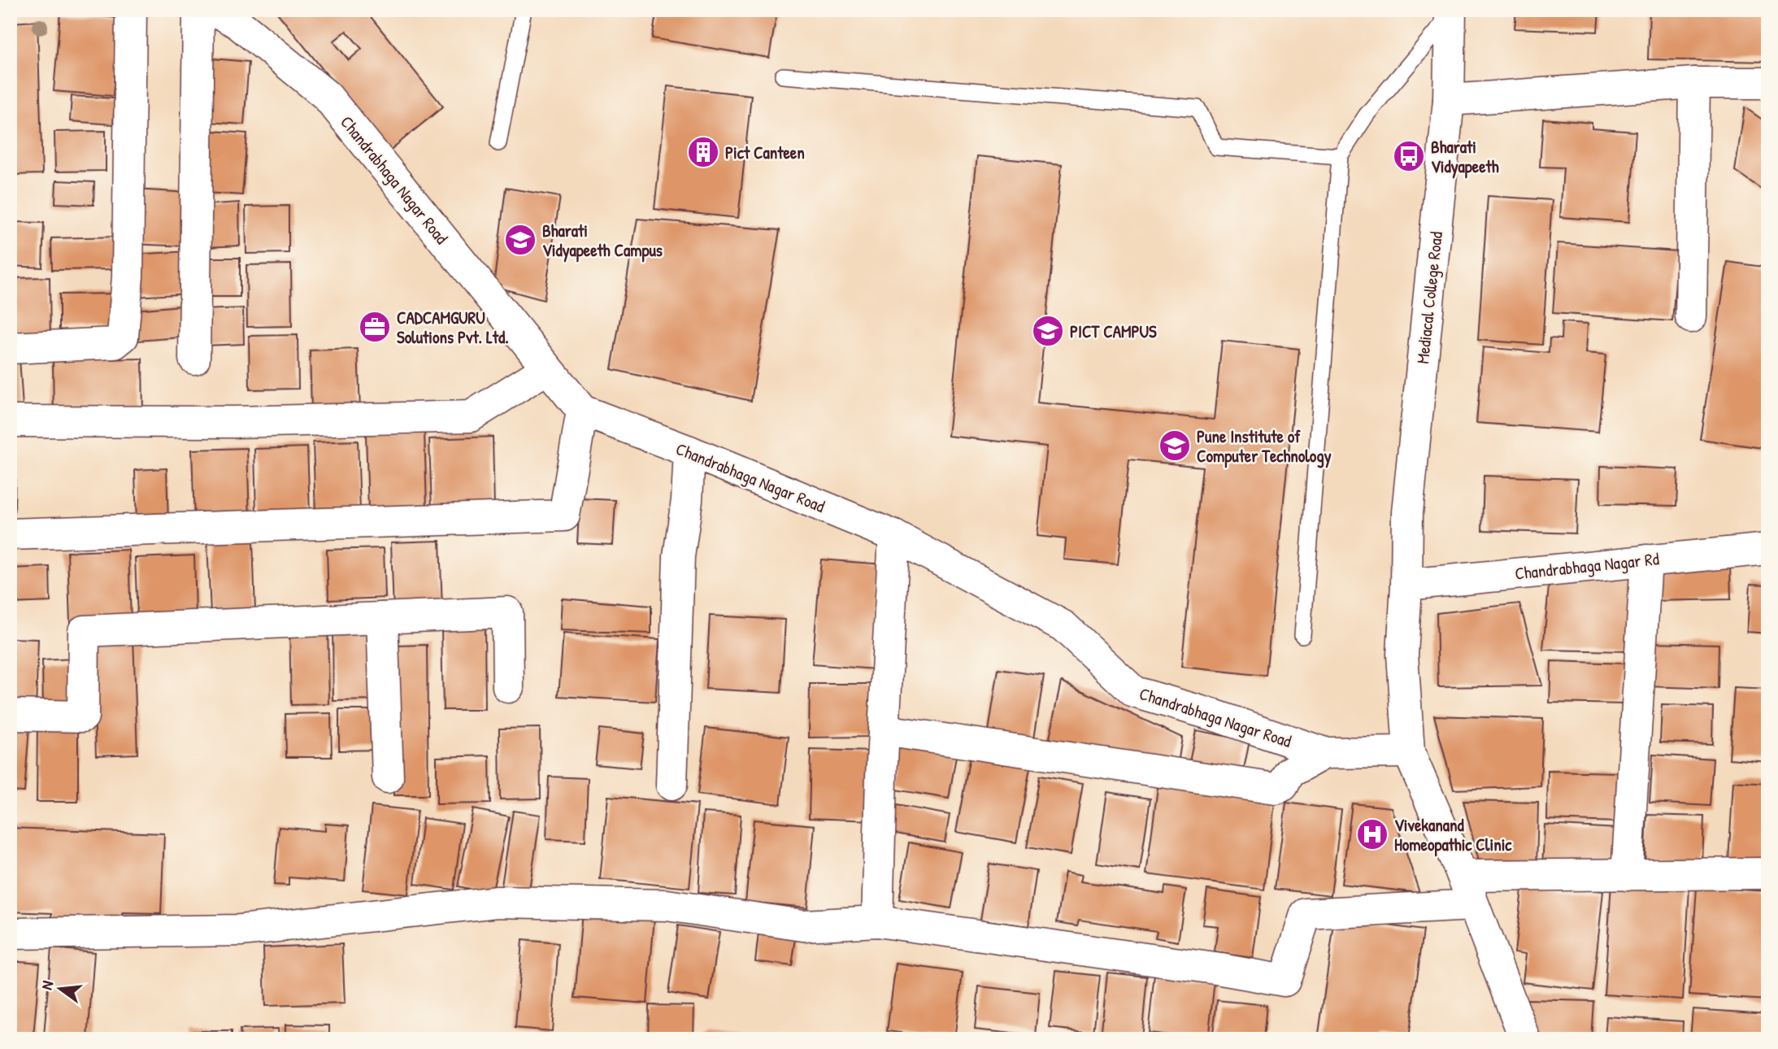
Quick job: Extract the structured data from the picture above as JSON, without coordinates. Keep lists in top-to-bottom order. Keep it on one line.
{"streets":{"street":["Chandrabhaga Nagar Road","Mediacal College Road","Chandrabhaga Nagar Rd"]},"crossings":[["Chandrabhaga Nagar Road","Mediacal College Road"],["Mediacal College Road","Chandrabhaga Nagar Rd"]],"places":{"building":["Pict Canteen"],"bus stop":["Bharati Vidyapeeth"],"school or university":["Bharati Vidyapeeth Campus","PICT CAMPUS","Pune Institute of Computer Technology"],"office":["CADCAMGURU Solutions Pvt. Ltd."],"hospital":["Vivekanand Homeopathic Clinic"]},"north":"left"}
